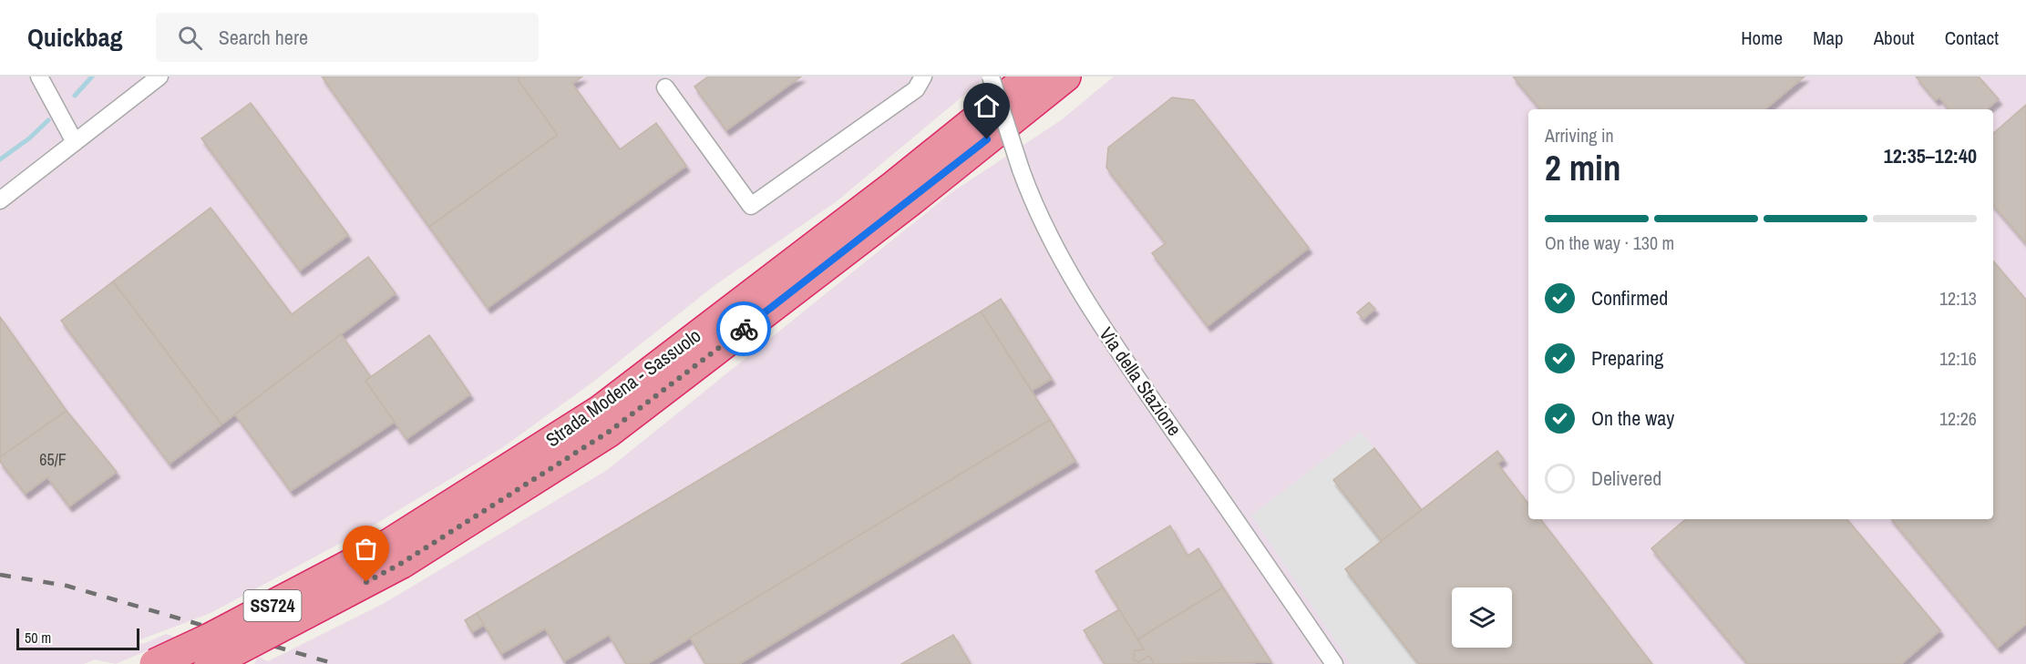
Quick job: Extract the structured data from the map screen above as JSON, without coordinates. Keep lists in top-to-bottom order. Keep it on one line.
{"streets":{"highway":["Strada Modena - Sassuolo","SS724"],"street":["Via della Stazione"]},"house_numbers":["65/F"],"scale_bar":"50 m","page":{"header":"Quickbag","search":"Search here","nav":["Home","Map","About","Contact"],"heading":["2 min","Arriving in","12:35–12:40"],"bar":"On the way · 130 m","list":[["Confirmed","12:13"],["Preparing","12:16"],["On the way","12:26"],"Delivered"],"scale":"50 m"}}
